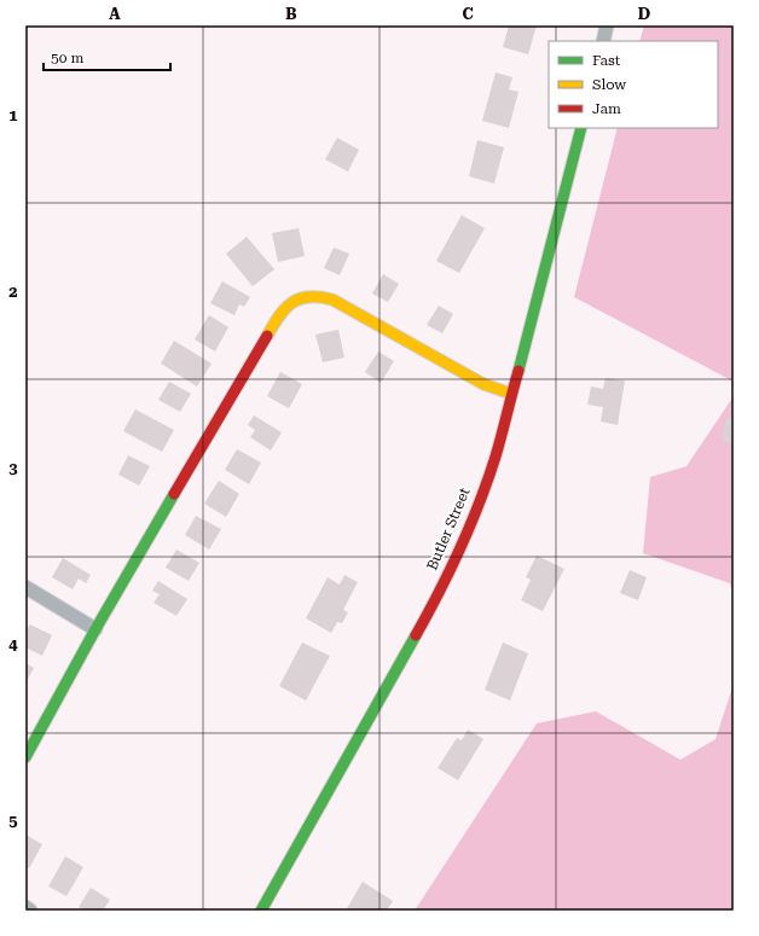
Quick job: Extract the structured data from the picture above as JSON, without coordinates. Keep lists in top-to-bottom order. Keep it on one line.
{"streets":{"street":["Butler Street"]},"legend":["Fast","Slow","Jam"],"scale_bar":"50 m","grid":{"columns":["A","B","C","D"],"rows":["1","2","3","4","5"]}}
